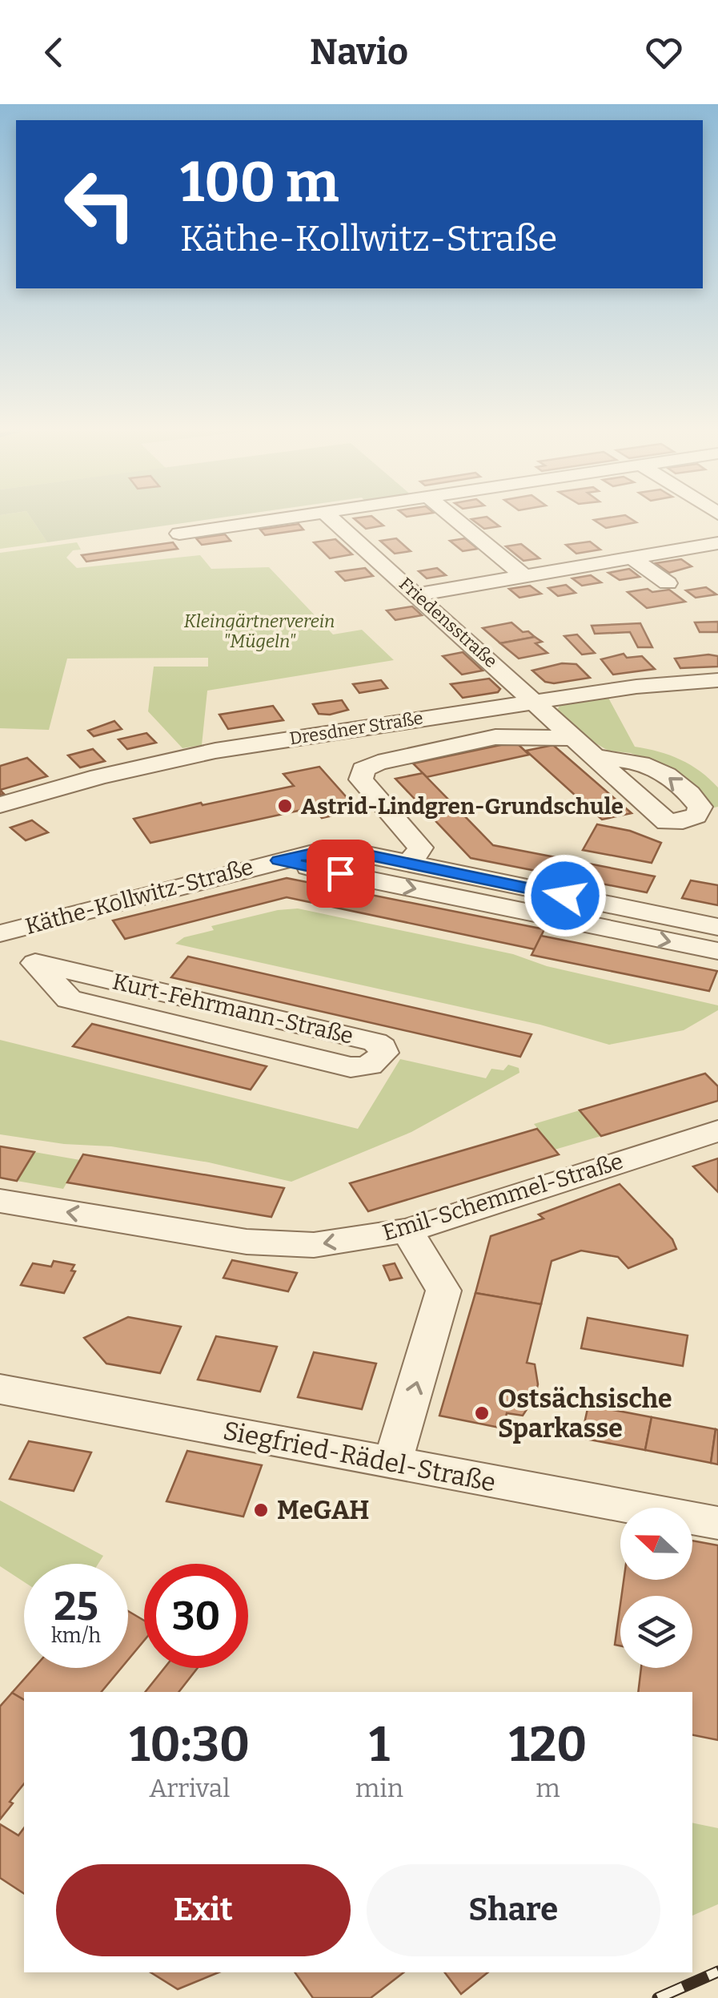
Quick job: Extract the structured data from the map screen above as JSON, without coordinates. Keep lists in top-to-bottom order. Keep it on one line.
{"streets":{"street":["Friedensstraße","Dresdner Straße","Käthe-Kollwitz-Straße","Kurt-Fehrmann-Straße","Emil-Schemmel-Straße","Siegfried-Rädel-Straße"]},"crossings":[["Friedensstraße","Dresdner Straße"],["Käthe-Kollwitz-Straße","Kurt-Fehrmann-Straße"]],"one_way":["Emil-Schemmel-Straße"],"parks":["Kleingärtnerverein \"Mügeln\""],"places":["Astrid-Lindgren-Grundschule","Ostsächsische Sparkasse","MeGAH"],"north":"left","page":{"header":"Navio","turn":["100 m","Käthe-Kollwitz-Straße"],"speed":"25 km/h","limit":"30","eta":["10:30","Arrival","1","min","120","m"],"buttons":["Exit","Share"]}}
